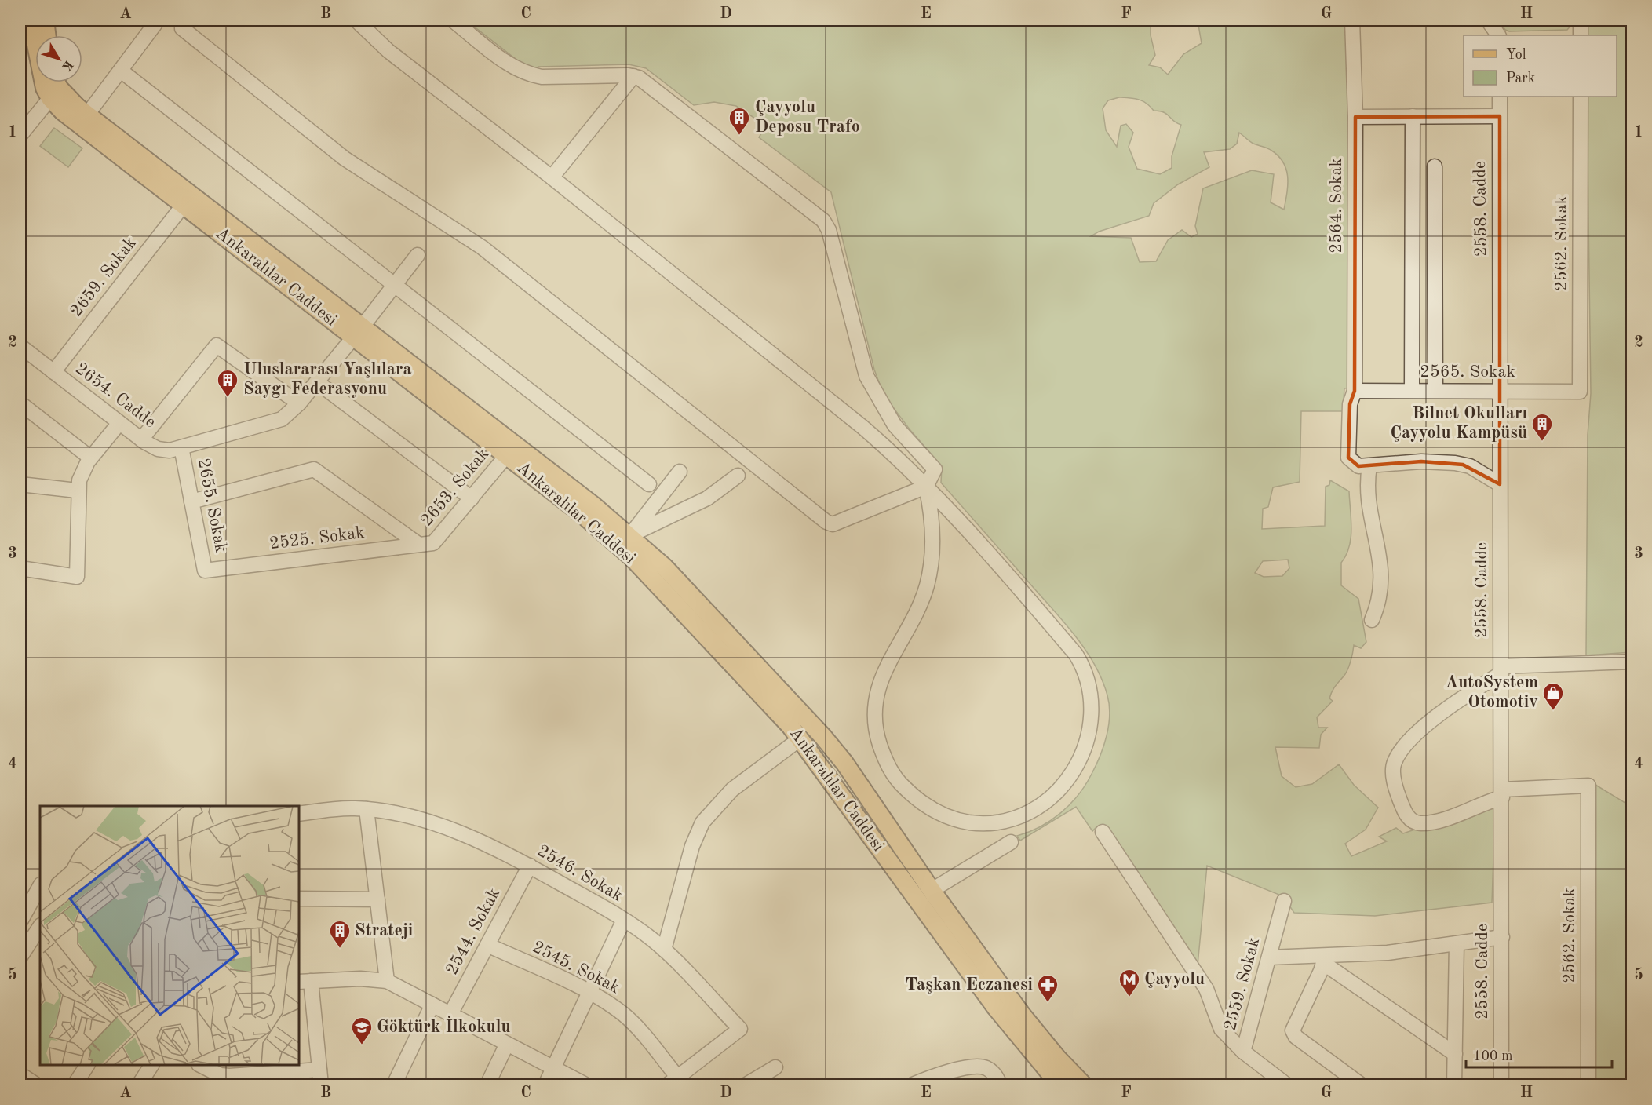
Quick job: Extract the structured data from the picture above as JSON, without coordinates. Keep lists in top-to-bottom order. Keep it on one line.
{"streets":{"main road":["Ankaralılar Caddesi"],"street":["2564. Sokak","2558. Cadde","2562. Sokak","2659. Sokak","2565. Sokak","2654. Cadde","2653. Sokak","2655. Sokak","2525. Sokak","2546. Sokak","2544. Sokak","2545. Sokak","2559. Sokak"]},"crossings":[["2564. Sokak","2565. Sokak"],["2558. Cadde","2562. Sokak"],["2558. Cadde","2565. Sokak"],["2562. Sokak","2565. Sokak"],["2659. Sokak","Ankaralılar Caddesi"],["2659. Sokak","2654. Cadde"],["Ankaralılar Caddesi","2654. Cadde"],["Ankaralılar Caddesi","2653. Sokak"],["2654. Cadde","2655. Sokak"],["2653. Sokak","2525. Sokak"],["2655. Sokak","2525. Sokak"],["2546. Sokak","2544. Sokak"],["2546. Sokak","2545. Sokak"],["2544. Sokak","2545. Sokak"]],"places":{"building":["Çayyolu Deposu Trafo","Uluslararası Yaşlılara Saygı Federasyonu","Bilnet Okulları Çayyolu Kampüsü","Strateji"],"shop":["AutoSystem Otomotiv"],"metro station":["Çayyolu"],"pharmacy":["Taşkan Eczanesi"],"school or university":["Göktürk İlkokulu"]},"legend":["Yol","Park"],"scale_bar":"100 m","north":"bottom right","grid":{"columns":["A","B","C","D","E","F","G","H"],"rows":["1","2","3","4","5"]}}
